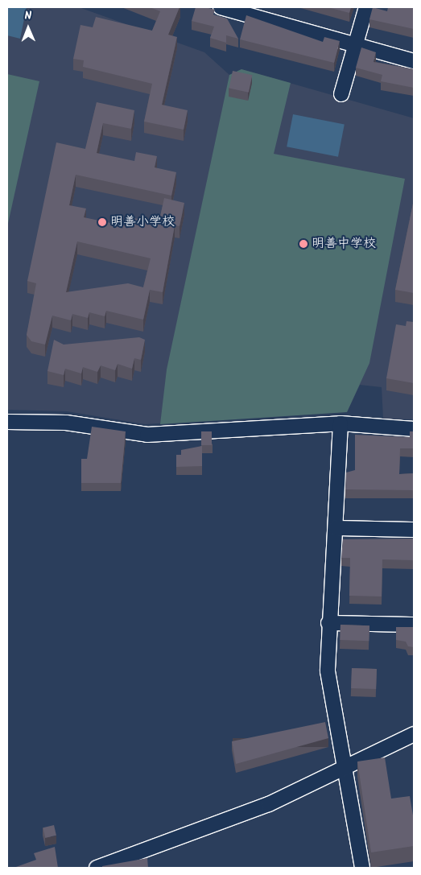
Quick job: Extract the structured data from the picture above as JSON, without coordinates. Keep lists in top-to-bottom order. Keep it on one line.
{"places":["明善小学校","明善中学校"],"north":"top"}
